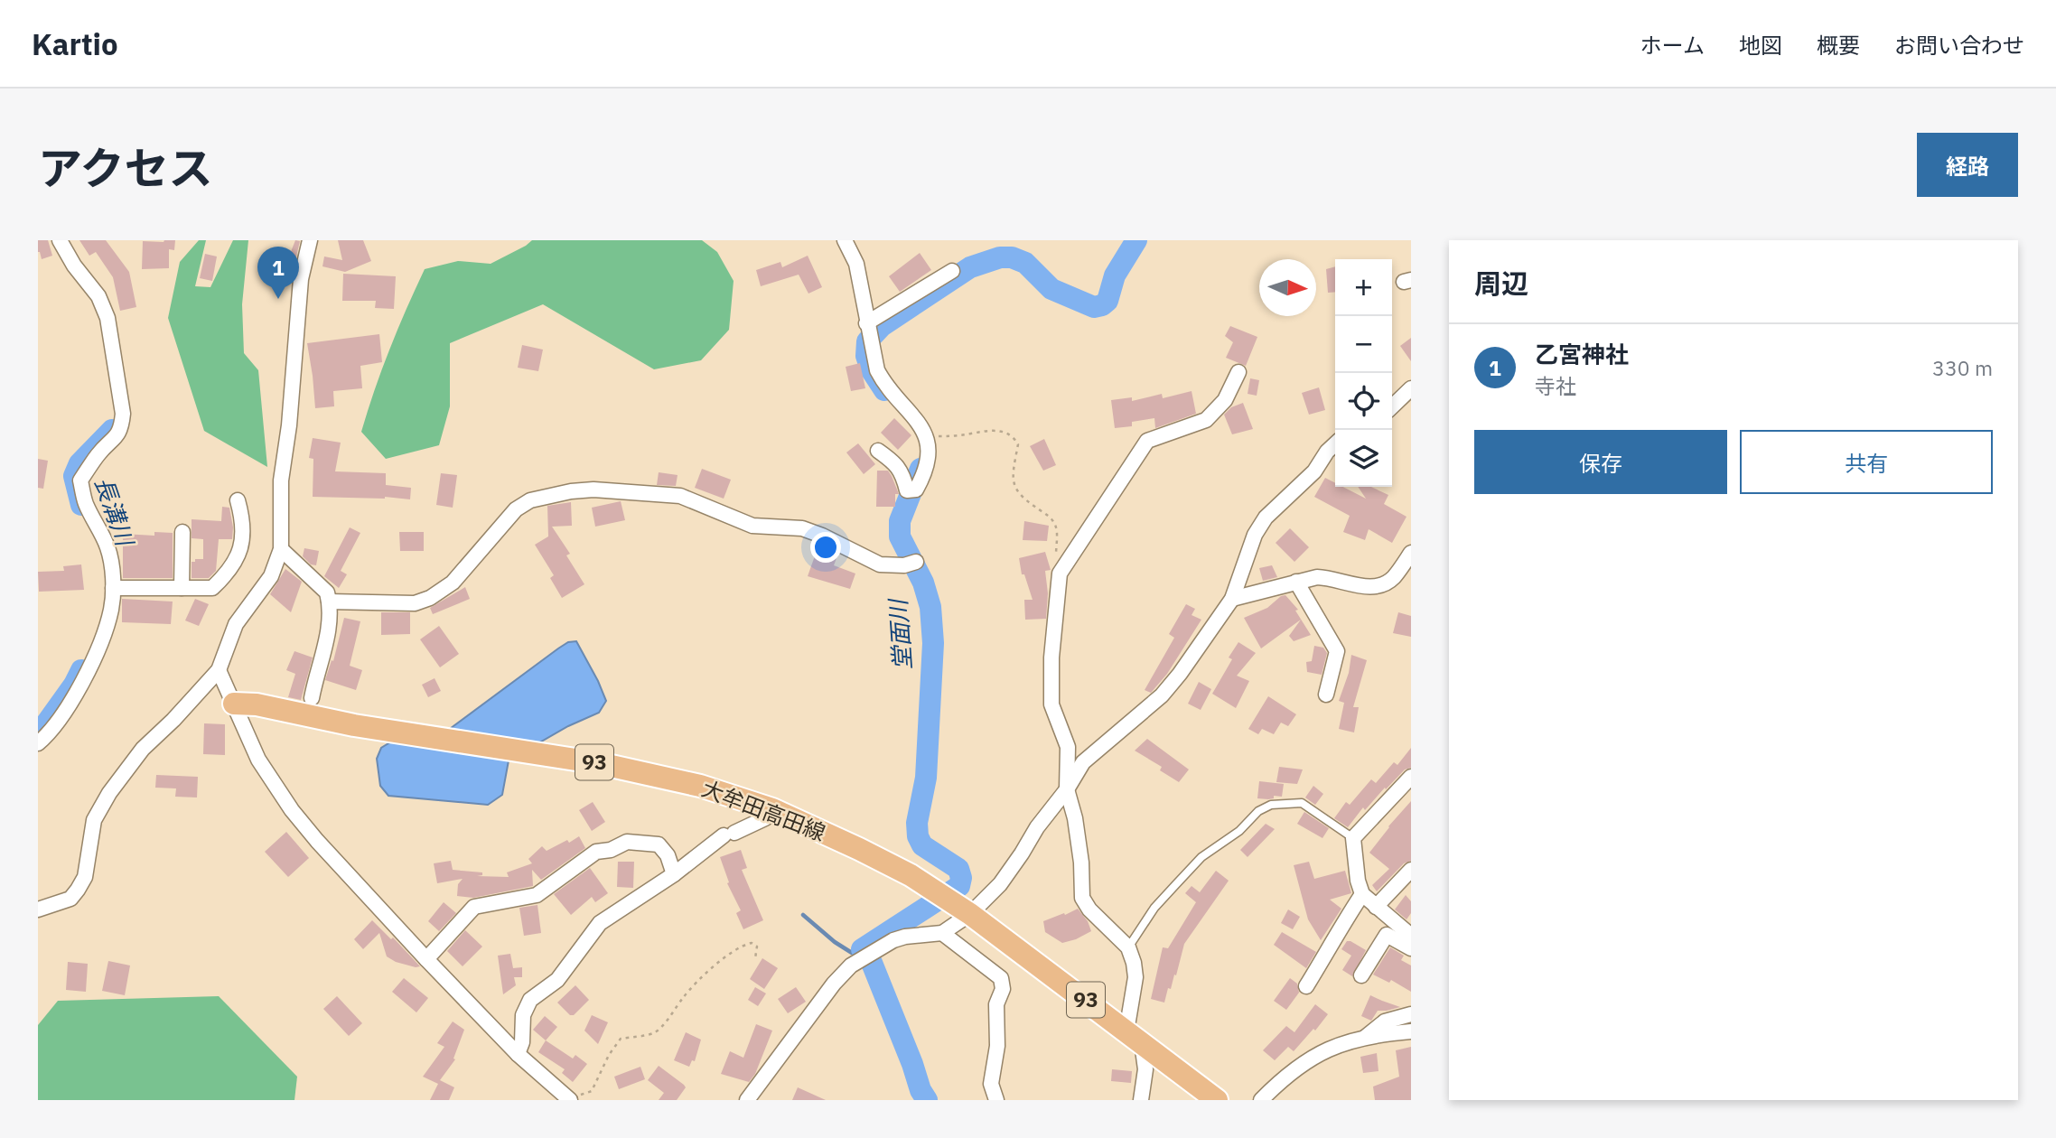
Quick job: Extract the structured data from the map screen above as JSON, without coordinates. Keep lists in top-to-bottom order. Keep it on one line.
{"streets":{"main road":["93","大牟田高田線"]},"water":["長溝川","堂面川"],"north":"right","page":{"header":"Kartio","nav":["ホーム","地図","概要","お問い合わせ"],"title":"アクセス","buttons":["経路",["保存","共有"]],"heading":"周辺","pins":"1","map_buttons":["+","−"],"list":[{"mark":"1","name":"乙宮神社","note":"寺社","value":"330 m"}]}}
